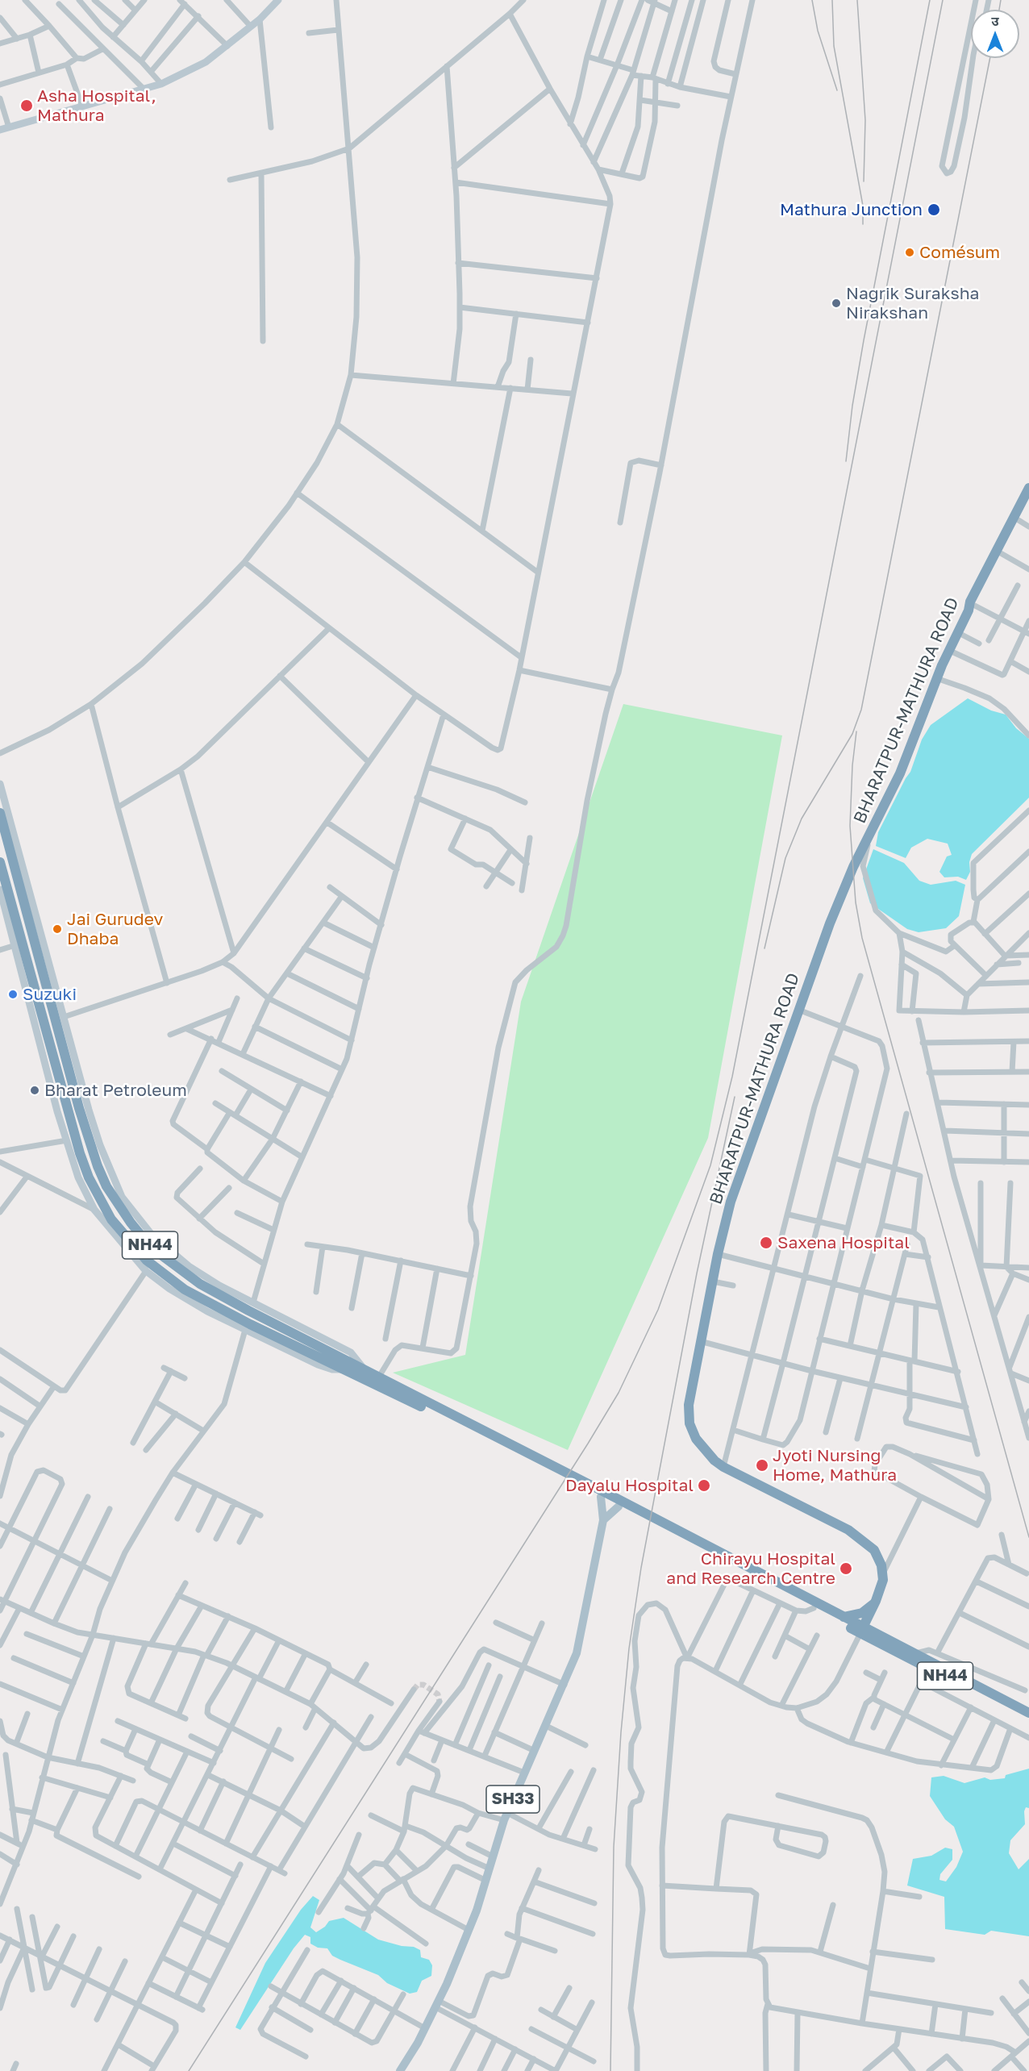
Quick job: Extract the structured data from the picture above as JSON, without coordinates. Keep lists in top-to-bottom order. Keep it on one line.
{"streets":{"highway":["BHARATPUR-MATHURA ROAD","NH44"],"main road":["SH33"]},"crossings":[["NH44","SH33"]],"places":["Asha Hospital, Mathura","Mathura Junction","Comésum","Nagrik Suraksha Nirakshan","Jai Gurudev Dhaba","Suzuki","Bharat Petroleum","Saxena Hospital","Jyoti Nursing Home, Mathura","Dayalu Hospital","Chirayu Hospital and Research Centre"],"north":"top"}
